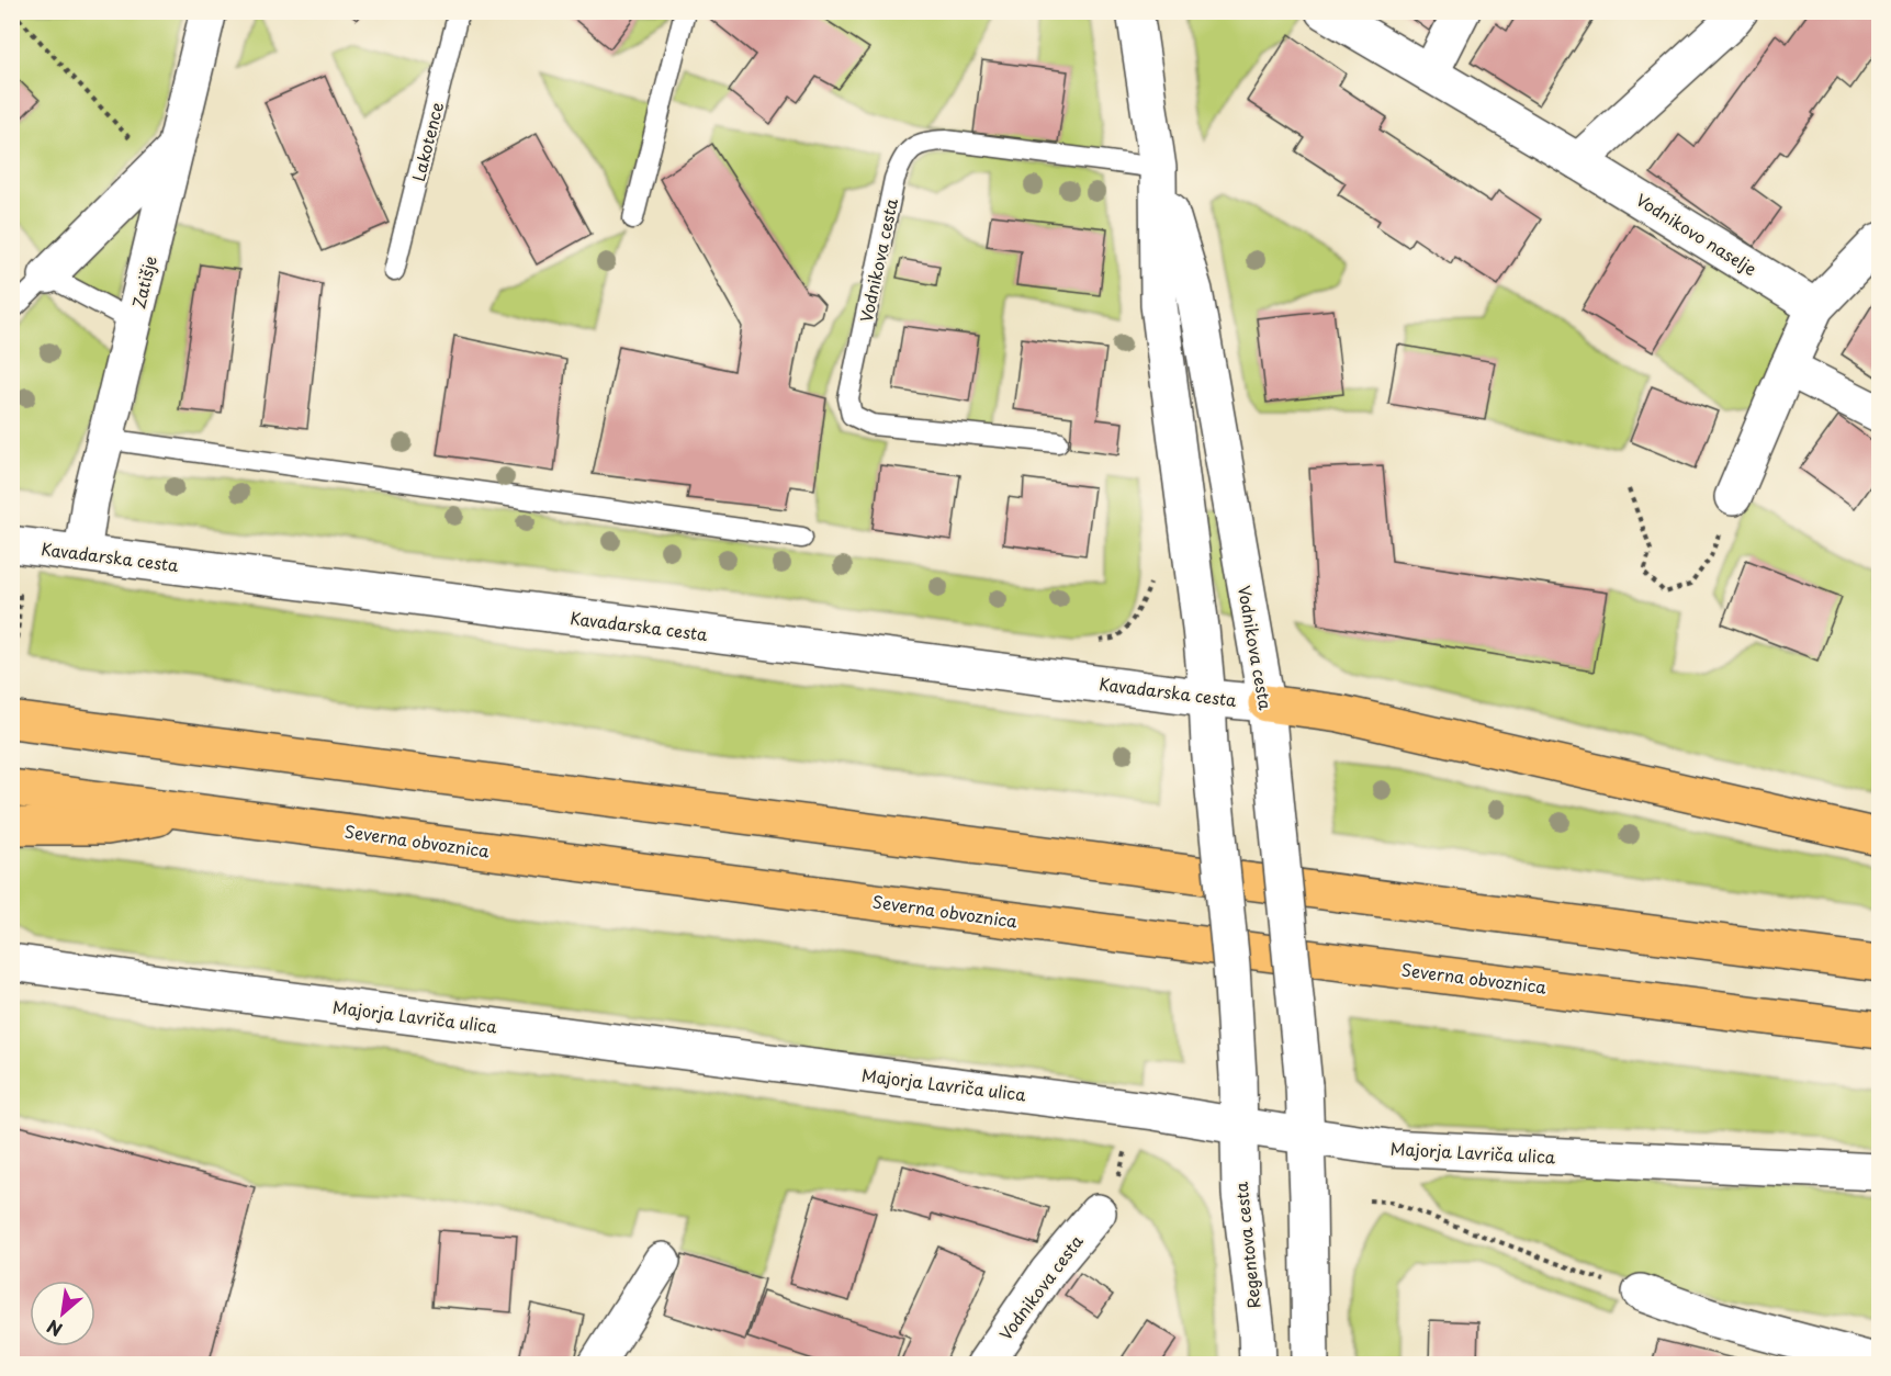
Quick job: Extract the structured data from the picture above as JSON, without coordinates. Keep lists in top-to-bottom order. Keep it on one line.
{"streets":{"highway":["Severna obvoznica"],"street":["Vodnikovo naselje","Vodnikova cesta","Zatišje","Kavadarska cesta","Majorja Lavriča ulica","Regentova cesta"],"lane":["Lakotence"]},"crossings":[["Vodnikova cesta","Kavadarska cesta"],["Vodnikova cesta","Majorja Lavriča ulica"],["Vodnikova cesta","Regentova cesta"],["Zatišje","Kavadarska cesta"],["Majorja Lavriča ulica","Regentova cesta"]],"north":"bottom left"}
